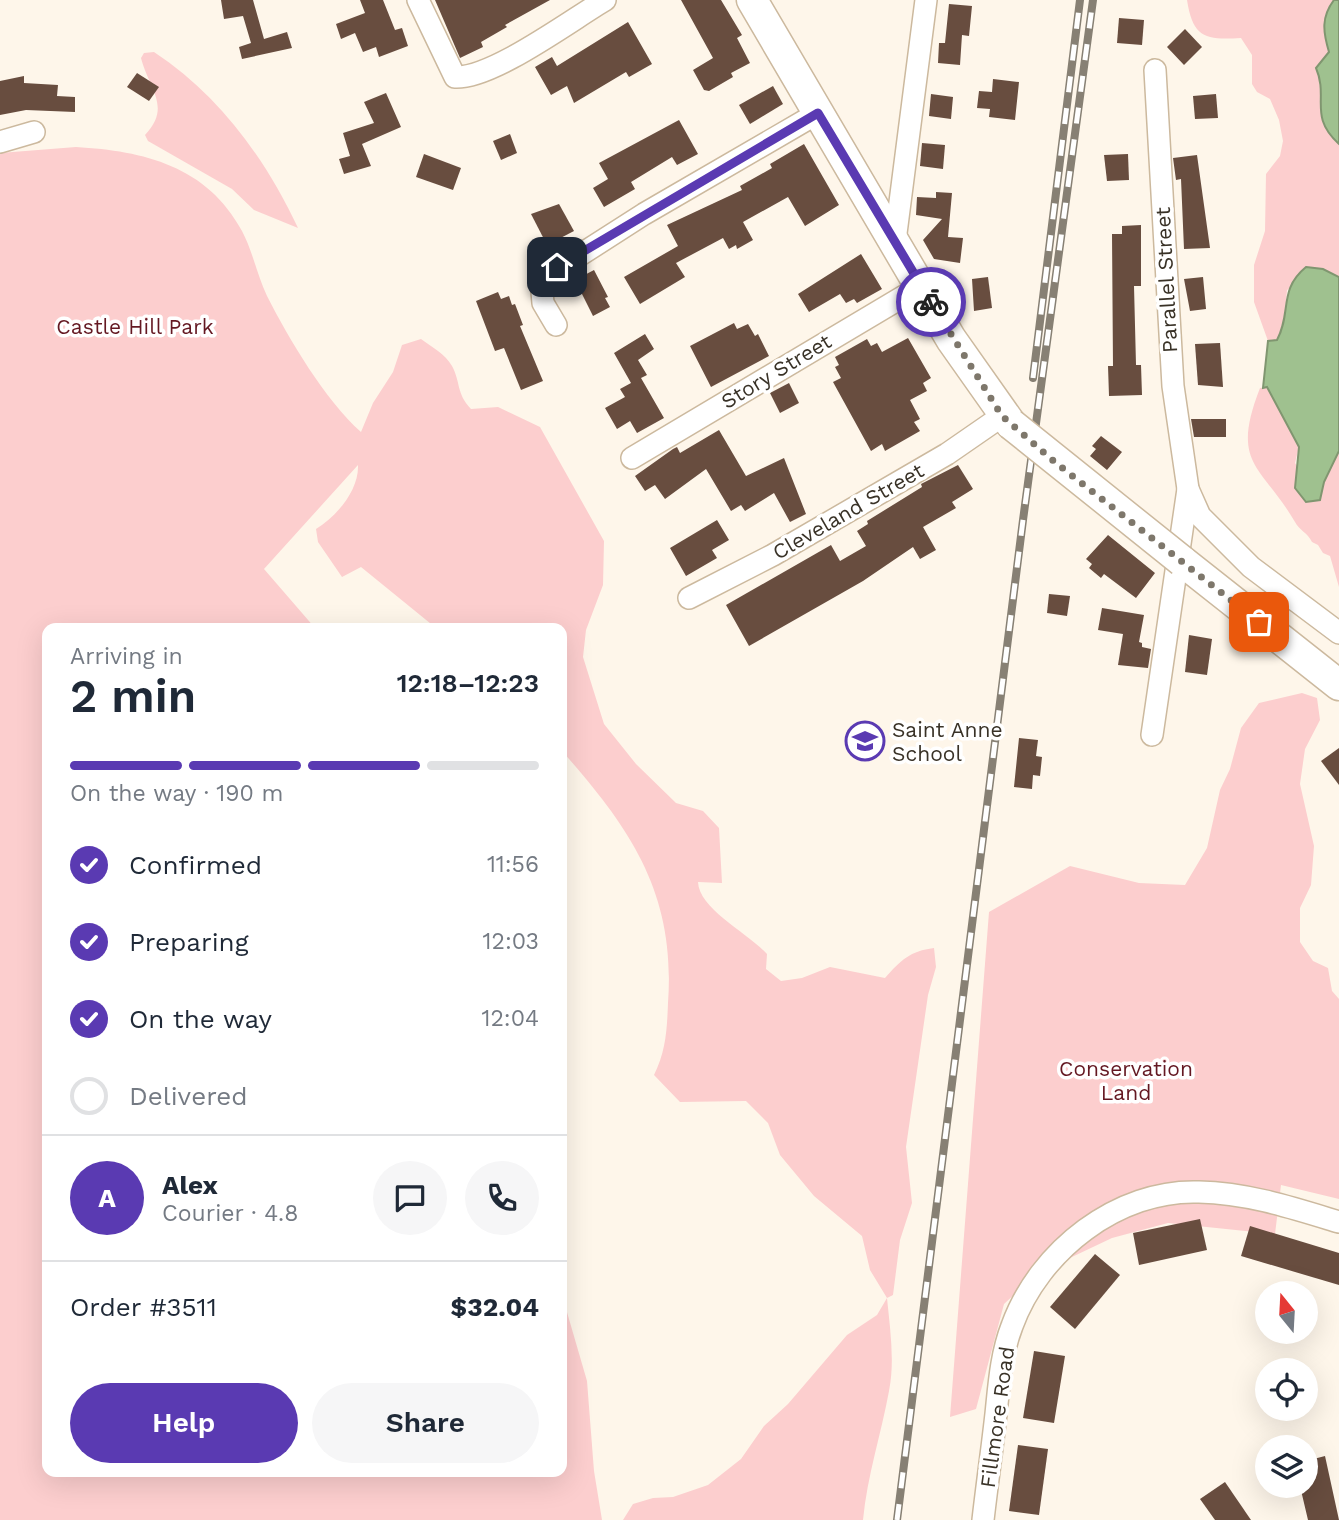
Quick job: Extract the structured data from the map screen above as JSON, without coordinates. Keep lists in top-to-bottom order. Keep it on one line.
{"streets":{"street":["Parallel Street","Story Street","Cleveland Street","Fillmore Road"]},"parks":["Castle Hill Park","Conservation Land"],"places":{"school or university":["Saint Anne School"]},"north":"top","page":{"heading":["2 min","Arriving in","12:18–12:23"],"panel":["Alex","Courier · 4.8","Order #3511","$32.04"],"bar":"On the way · 190 m","list":[["Confirmed","11:56"],["Preparing","12:03"],["On the way","12:04"],"Delivered"],"round":"A","buttons":["Help","Share"]}}
